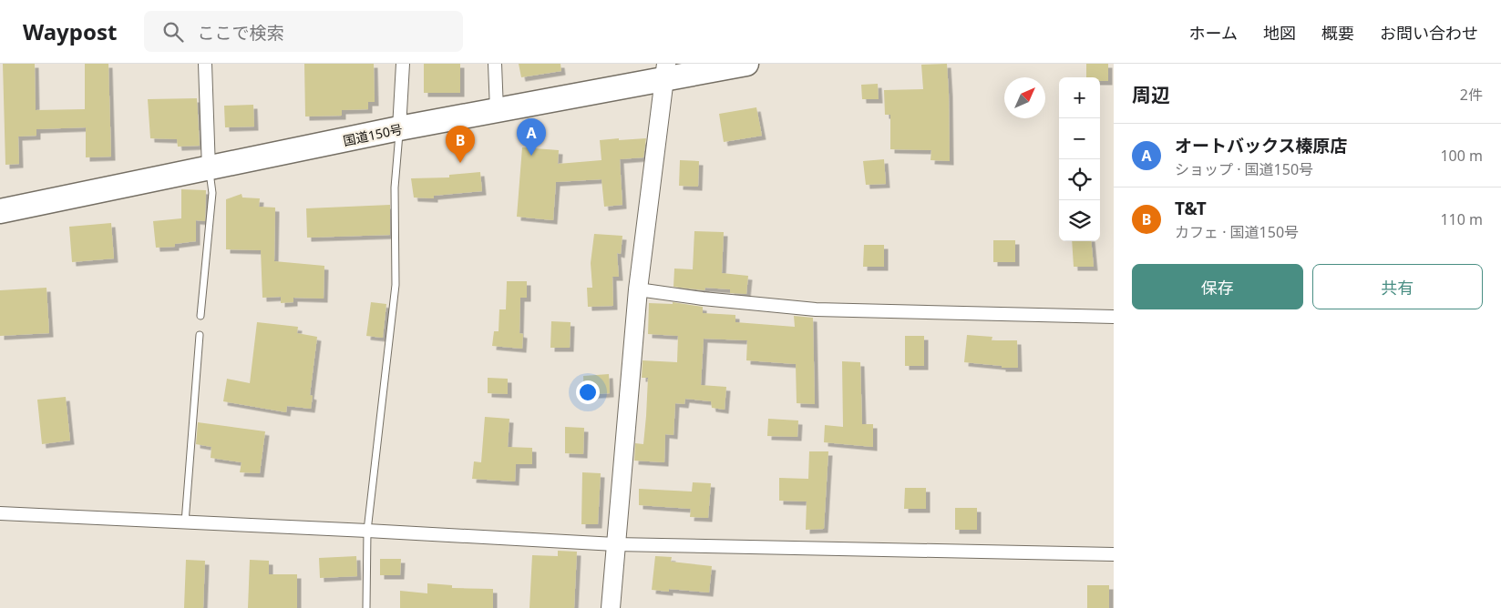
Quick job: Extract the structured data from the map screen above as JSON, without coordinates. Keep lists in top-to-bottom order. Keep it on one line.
{"streets":{"highway":["国道150号"]},"north":"top right","page":{"header":"Waypost","search":"ここで検索","nav":["ホーム","地図","概要","お問い合わせ"],"heading":["周辺","2件"],"map_buttons":["+","−"],"pins":["A","B"],"list":[{"mark":"A","name":"オートバックス榛原店","note":"ショップ · 国道150号","value":"100 m"},{"mark":"B","name":"T&T","note":"カフェ · 国道150号","value":"110 m"}],"buttons":["保存","共有"]}}
